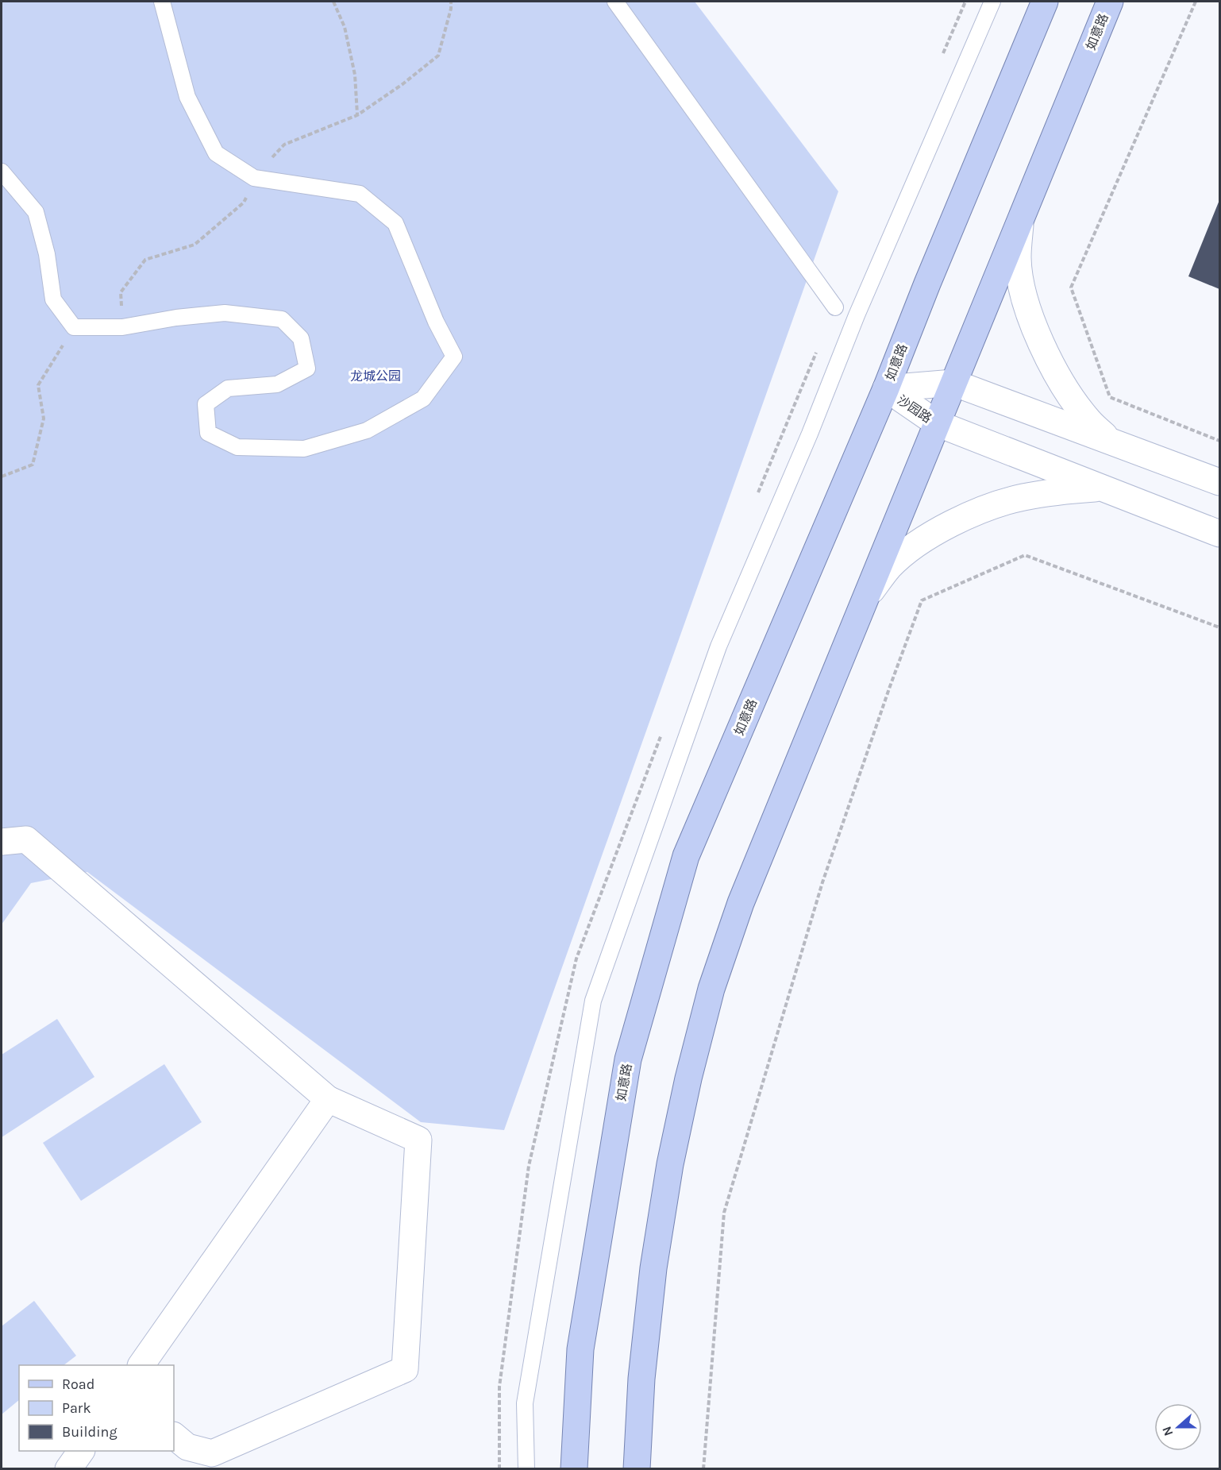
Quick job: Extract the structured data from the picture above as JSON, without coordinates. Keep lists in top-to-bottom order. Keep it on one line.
{"streets":{"main road":["如意路"],"street":["沙园路"]},"crossings":[["如意路","沙园路"]],"parks":["龙城公园"],"legend":["Road","Park","Building"],"north":"left"}
